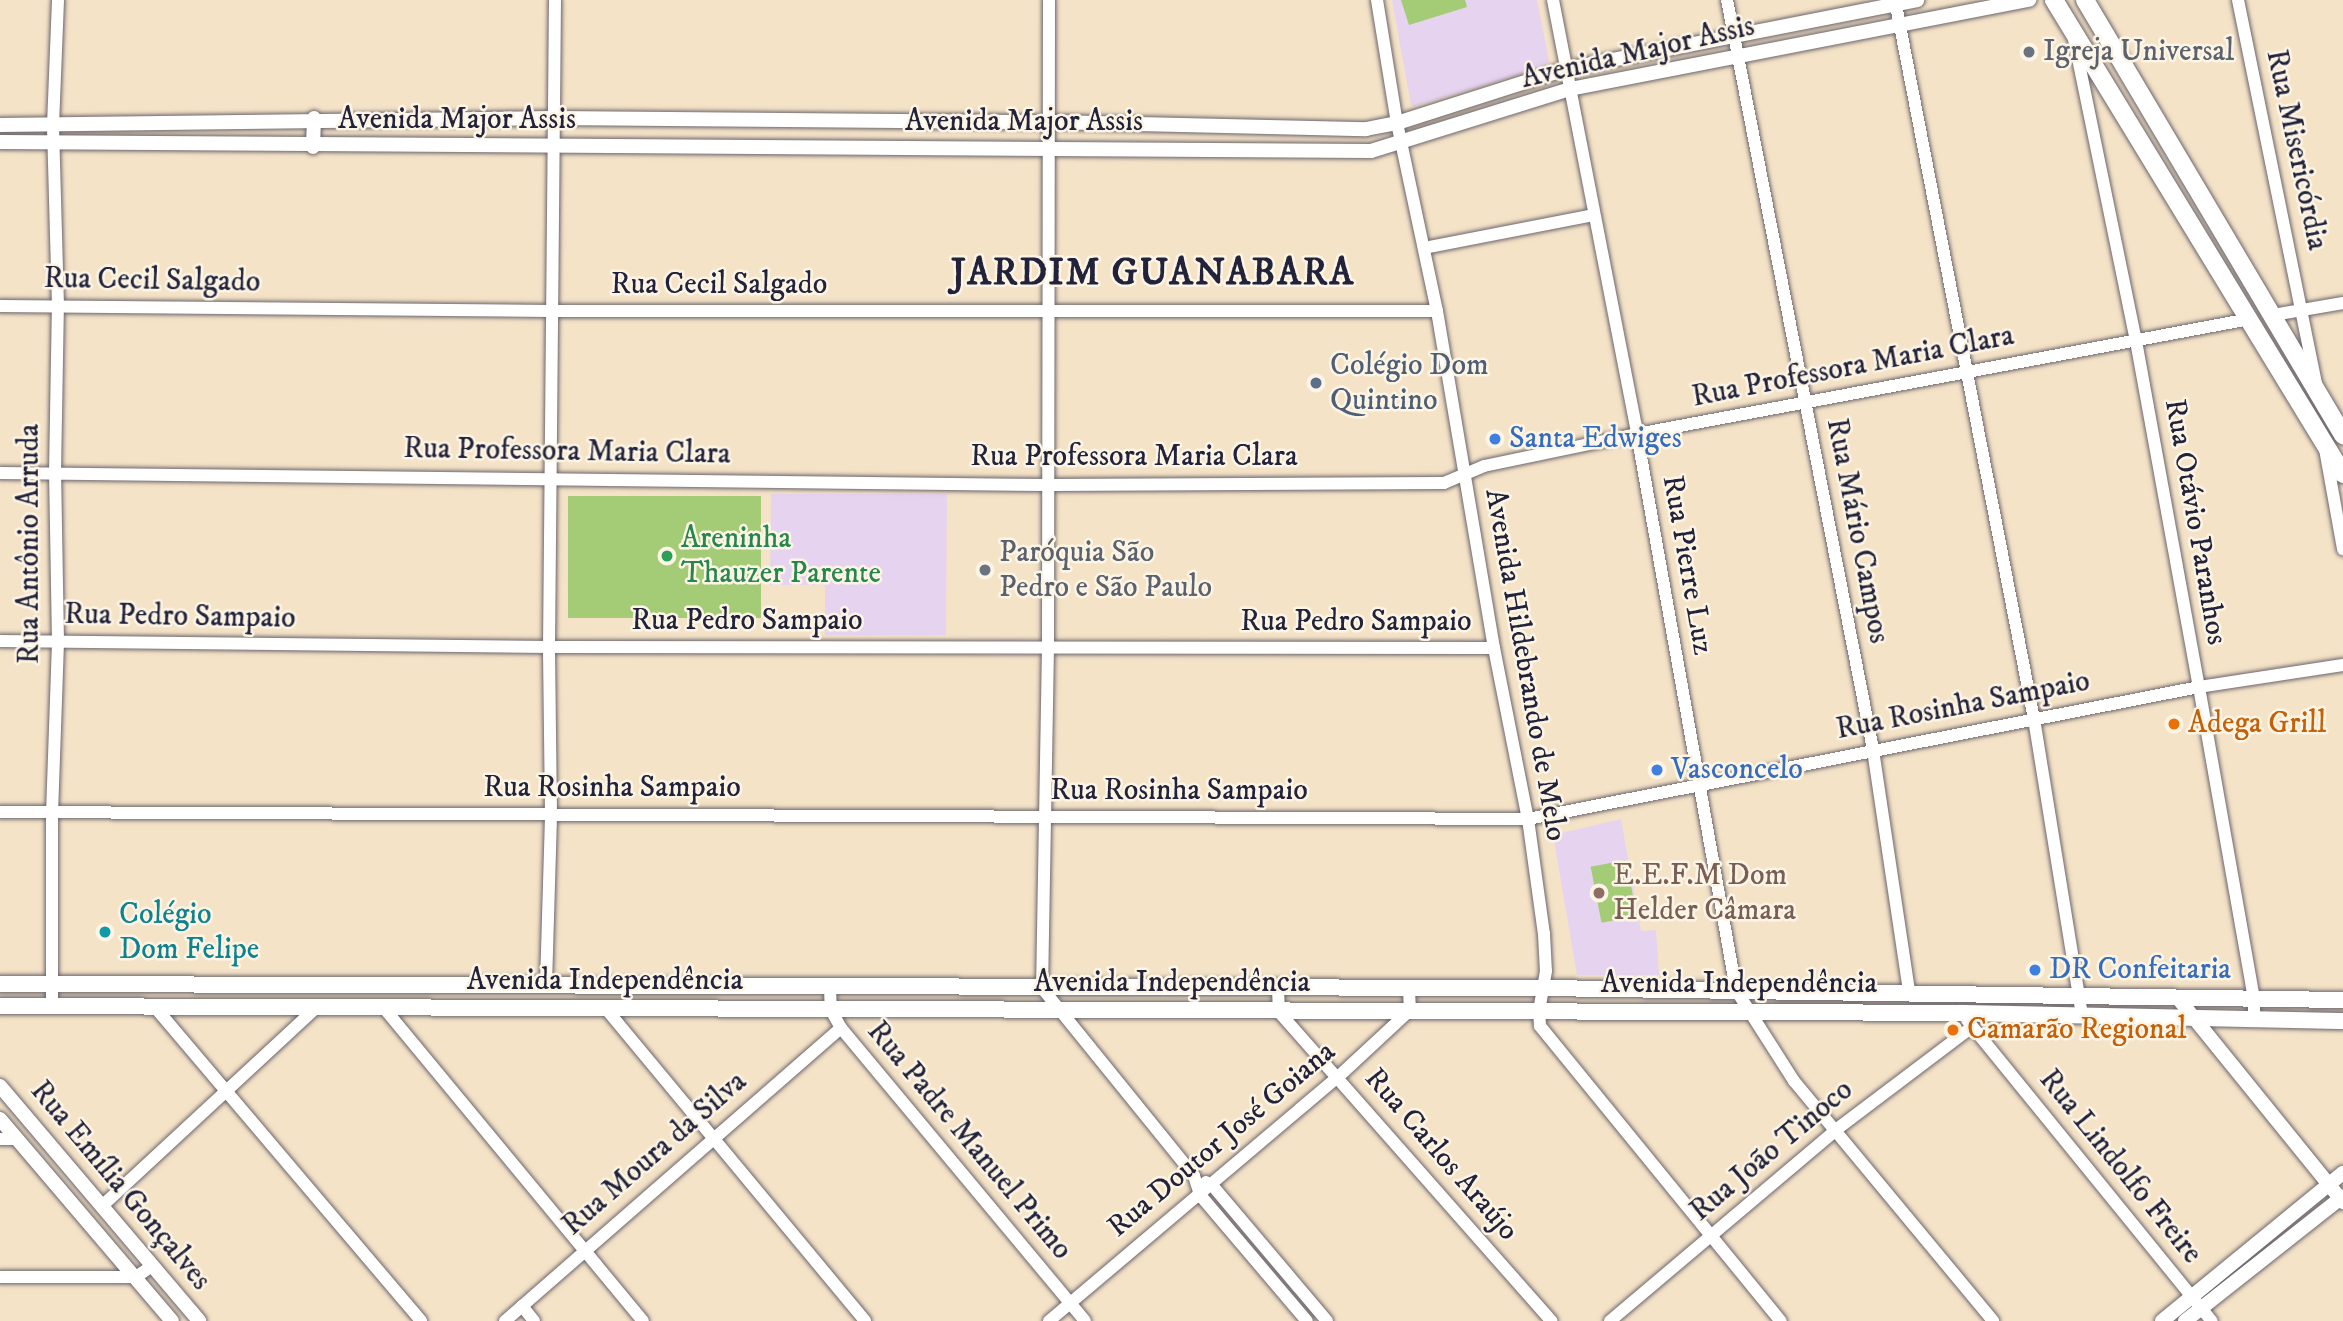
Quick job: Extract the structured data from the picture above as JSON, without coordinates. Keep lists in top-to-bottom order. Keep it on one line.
{"streets":{"main road":["Avenida Independência"],"street":["Avenida Major Assis","Rua Misericórdia","Rua Cecil Salgado","Rua Professora Maria Clara","Rua Otávio Paranhos","Rua Mário Campos","Rua Antônio Arruda","Rua Pierre Luz","Rua Pedro Sampaio","Avenida Hildebrando de Melo","Rua Rosinha Sampaio","Rua Doutor José Goiana","Rua Padre Manuel Primo","Rua João Tinoco","Rua Moura da Silva","Rua Carlos Araújo","Rua Lindolfo Freire","Rua Emília Gonçalves"]},"crossings":[["Avenida Major Assis","Rua Mário Campos"],["Avenida Major Assis","Rua Antônio Arruda"],["Avenida Major Assis","Rua Pierre Luz"],["Avenida Major Assis","Avenida Hildebrando de Melo"],["Rua Cecil Salgado","Rua Antônio Arruda"],["Rua Cecil Salgado","Avenida Hildebrando de Melo"],["Rua Professora Maria Clara","Rua Otávio Paranhos"],["Rua Professora Maria Clara","Rua Mário Campos"],["Rua Professora Maria Clara","Rua Antônio Arruda"],["Rua Professora Maria Clara","Rua Pierre Luz"],["Rua Professora Maria Clara","Avenida Hildebrando de Melo"],["Rua Otávio Paranhos","Rua Rosinha Sampaio"],["Rua Otávio Paranhos","Avenida Independência"],["Rua Mário Campos","Rua Rosinha Sampaio"],["Rua Mário Campos","Avenida Independência"],["Rua Antônio Arruda","Rua Pedro Sampaio"],["Rua Antônio Arruda","Rua Rosinha Sampaio"],["Rua Antônio Arruda","Avenida Independência"],["Rua Pierre Luz","Rua Rosinha Sampaio"],["Rua Pierre Luz","Avenida Independência"],["Rua Pierre Luz","Rua João Tinoco"],["Rua Pedro Sampaio","Avenida Hildebrando de Melo"],["Avenida Hildebrando de Melo","Rua Rosinha Sampaio"],["Avenida Hildebrando de Melo","Avenida Independência"],["Avenida Independência","Rua Doutor José Goiana"],["Avenida Independência","Rua Padre Manuel Primo"],["Avenida Independência","Rua João Tinoco"],["Avenida Independência","Rua Carlos Araújo"],["Avenida Independência","Rua Lindolfo Freire"],["Rua Doutor José Goiana","Rua Padre Manuel Primo"],["Rua Doutor José Goiana","Rua Carlos Araújo"],["Rua Padre Manuel Primo","Rua Moura da Silva"],["Rua João Tinoco","Rua Lindolfo Freire"]],"districts":["JARDIM GUANABARA"],"places":["Igreja Universal","Colégio Dom Quintino","Santa Edwiges","Areninha Thauzer Parente","Paróquia São Pedro e São Paulo","Adega Grill","Vasconcelo","E.E.F.M Dom Helder Câmara","Colégio Dom Felipe","DR Confeitaria","Camarão Regional"]}
